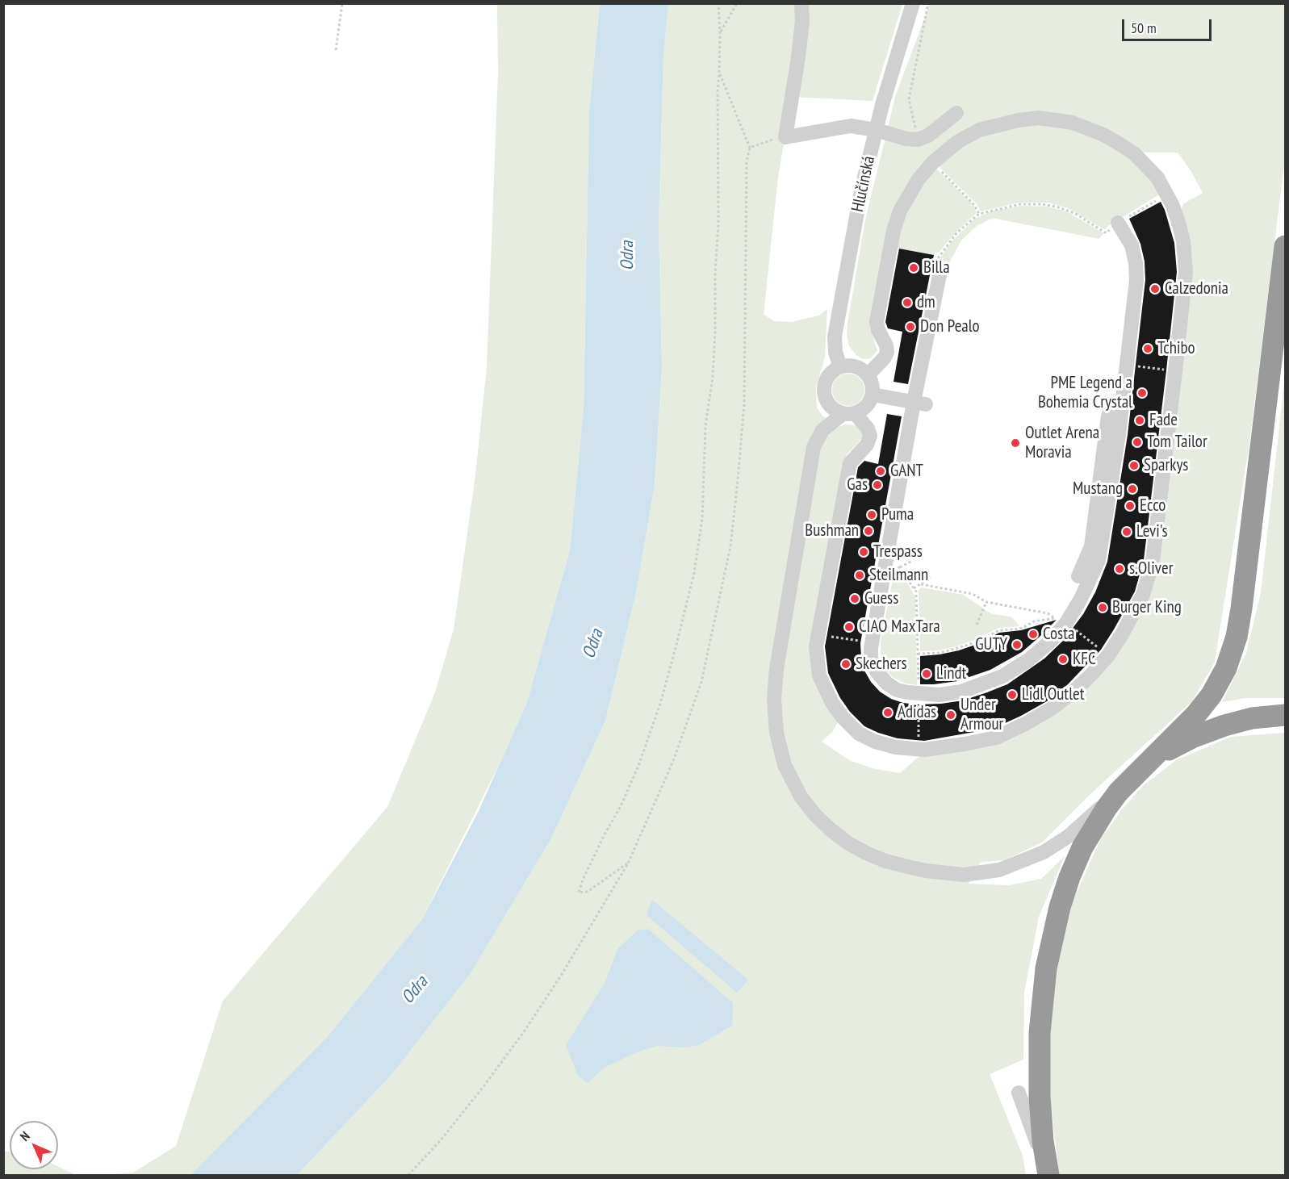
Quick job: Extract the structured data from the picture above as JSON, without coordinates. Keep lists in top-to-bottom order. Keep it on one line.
{"streets":{"street":["Hlučínská"]},"water":["Odra"],"places":["Billa","Calzedonia","dm","Don Pealo","Tchibo","PME Legend a Bohemia Crystal","Fade","Tom Tailor","Outlet Arena Moravia","Sparkys","GANT","Gas","Mustang","Ecco","Puma","Bushman","Levi's","Trespass","s.Oliver","Steilmann","Guess","Burger King","CIAO MaxTara","Costa","GUTY","KFC","Skechers","Lindt","Lidl Outlet","Adidas","Under Armour"],"scale_bar":"50 m","north":"top left"}
